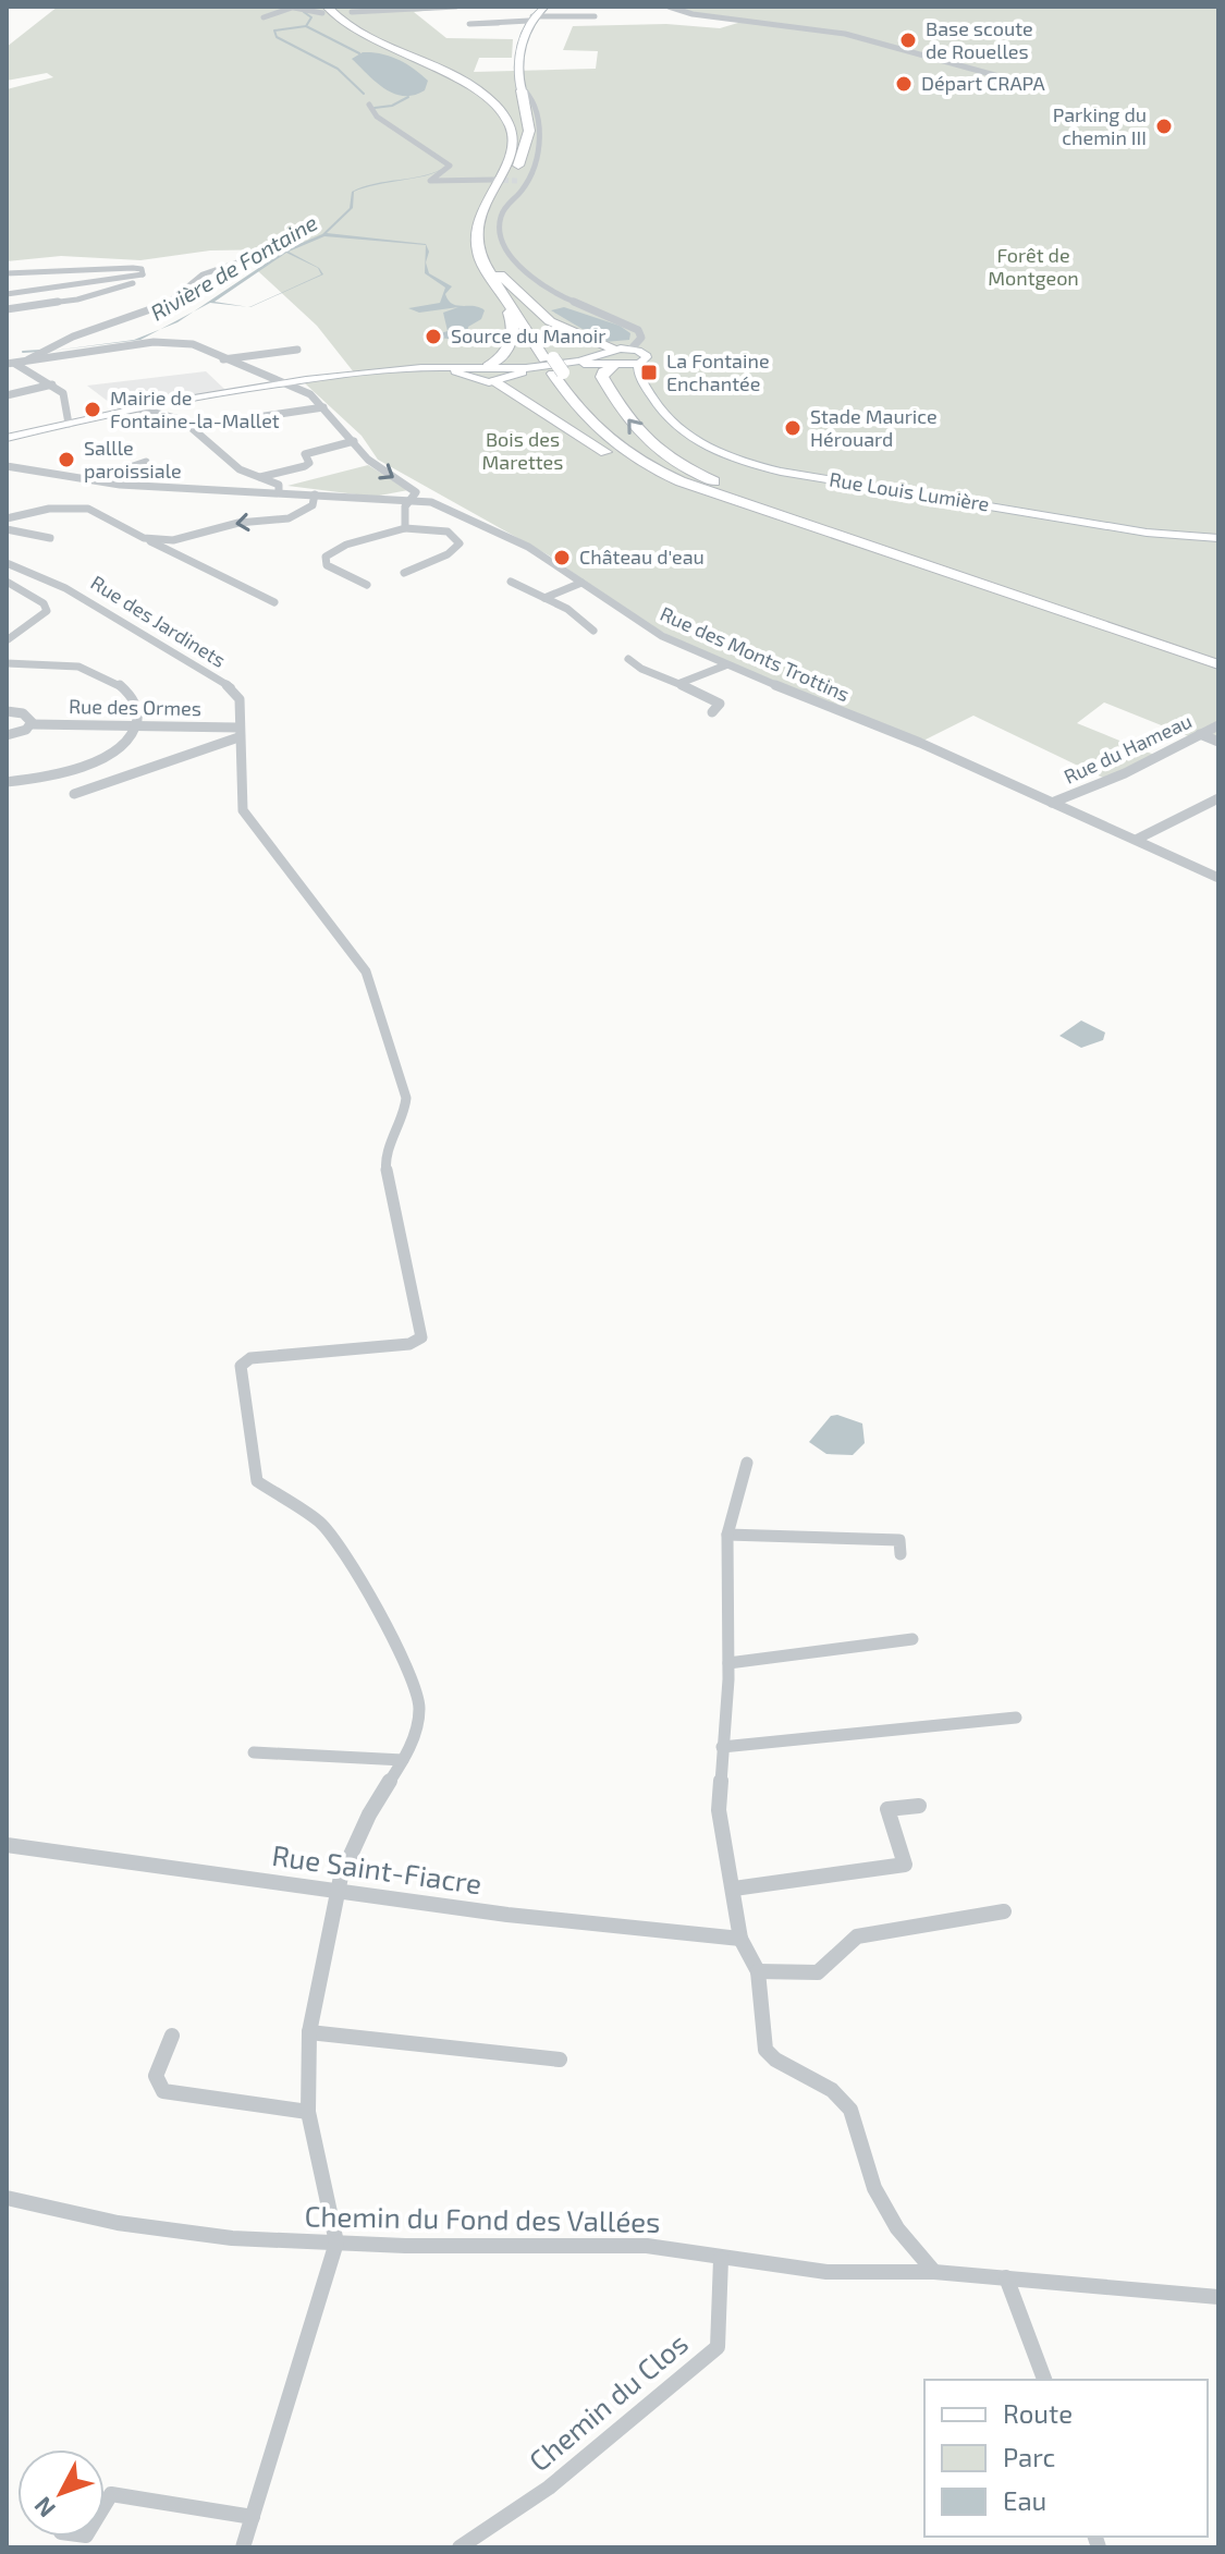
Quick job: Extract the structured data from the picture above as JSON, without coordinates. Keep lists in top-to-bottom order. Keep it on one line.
{"streets":{"main road":["Rue Louis Lumière"],"street":["Rue des Jardinets","Rue des Monts Trottins","Rue des Ormes","Rue du Hameau","Rue Saint-Fiacre","Chemin du Fond des Vallées","Chemin du Clos"]},"crossings":[["Rue des Jardinets","Rue des Ormes"],["Rue des Monts Trottins","Rue du Hameau"],["Chemin du Fond des Vallées","Chemin du Clos"]],"water":["Rivière de Fontaine"],"parks":["Forêt de Montgeon","Bois des Marettes"],"places":{"other":["Base scoute de Rouelles","Départ CRAPA","Parking du chemin III","Source du Manoir","Mairie de Fontaine-la-Mallet","Stade Maurice Hérouard","Sallle paroissiale","Château d'eau"],"transit":["La Fontaine Enchantée"]},"legend":["Route","Parc","Eau"],"north":"bottom left"}
